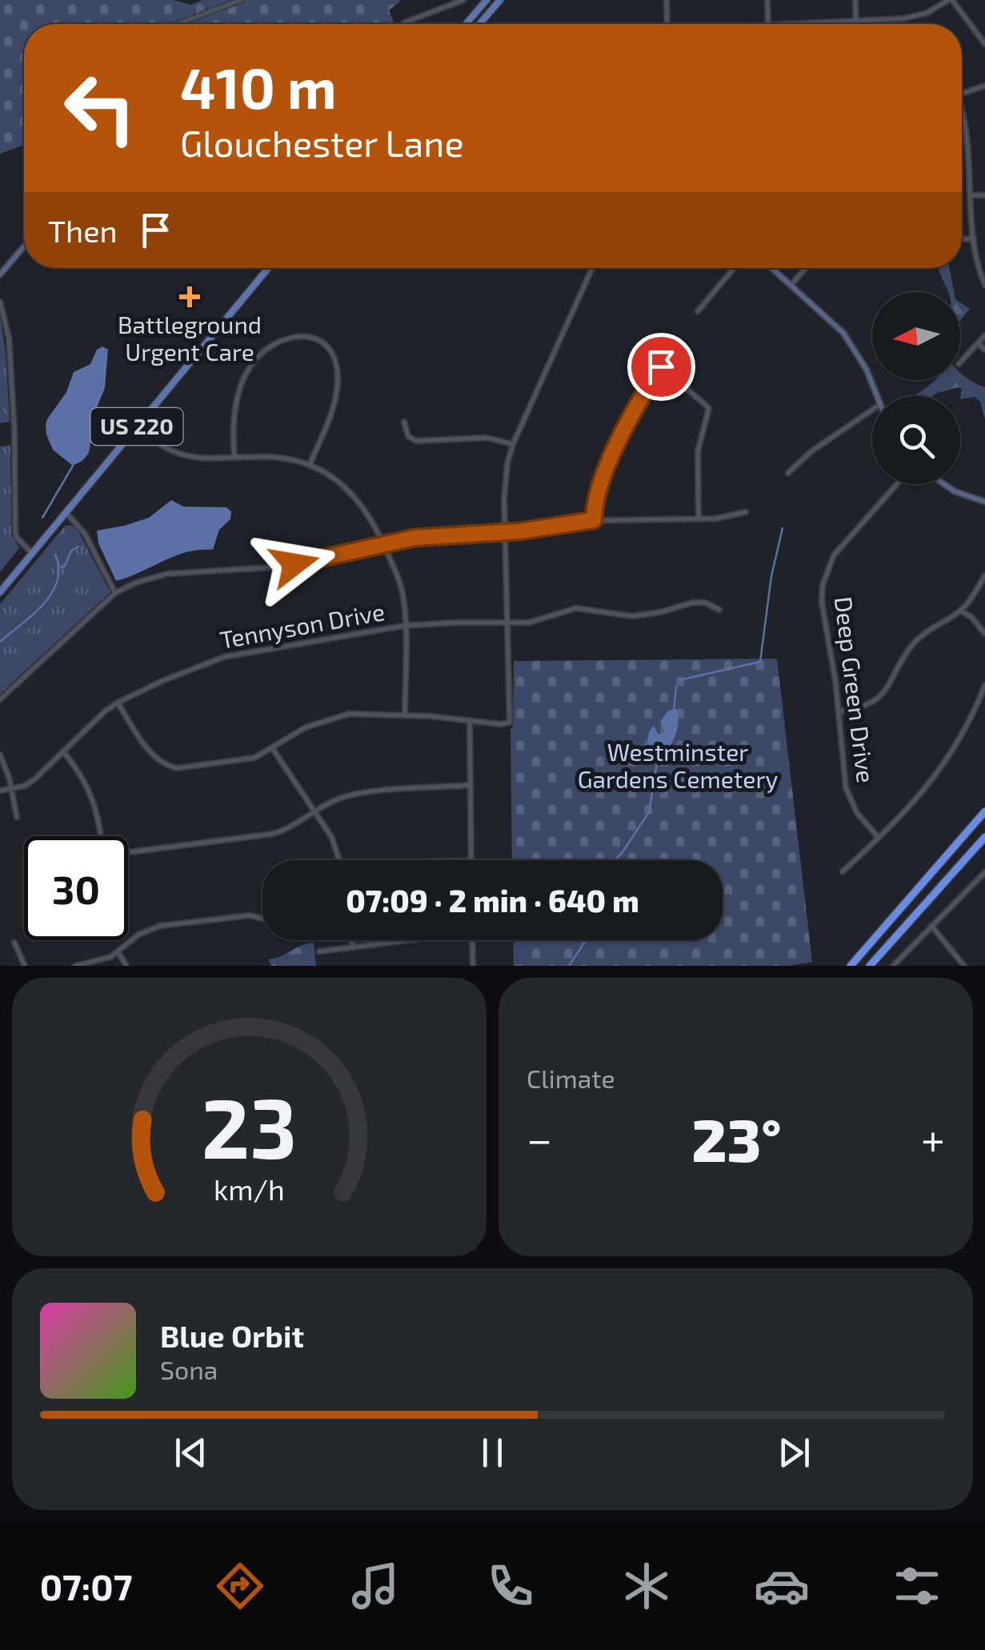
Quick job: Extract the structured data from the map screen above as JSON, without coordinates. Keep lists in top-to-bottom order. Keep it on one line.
{"streets":{"main road":["US 220"],"street":["Tennyson Drive","Deep Green Drive"]},"parks":["Westminster Gardens Cemetery"],"places":{"health":["Battleground Urgent Care"]},"north":"left","page":{"turn":["410 m","Glouchester Lane"],"then":"Then","limit":"30","trip":"07:09 · 2 min · 640 m","tile":"Climate","heat":["−","23°","+"],"song":["Blue Orbit","Sona"],"tabs":"07:07","gauge":["23","km/h"]}}
